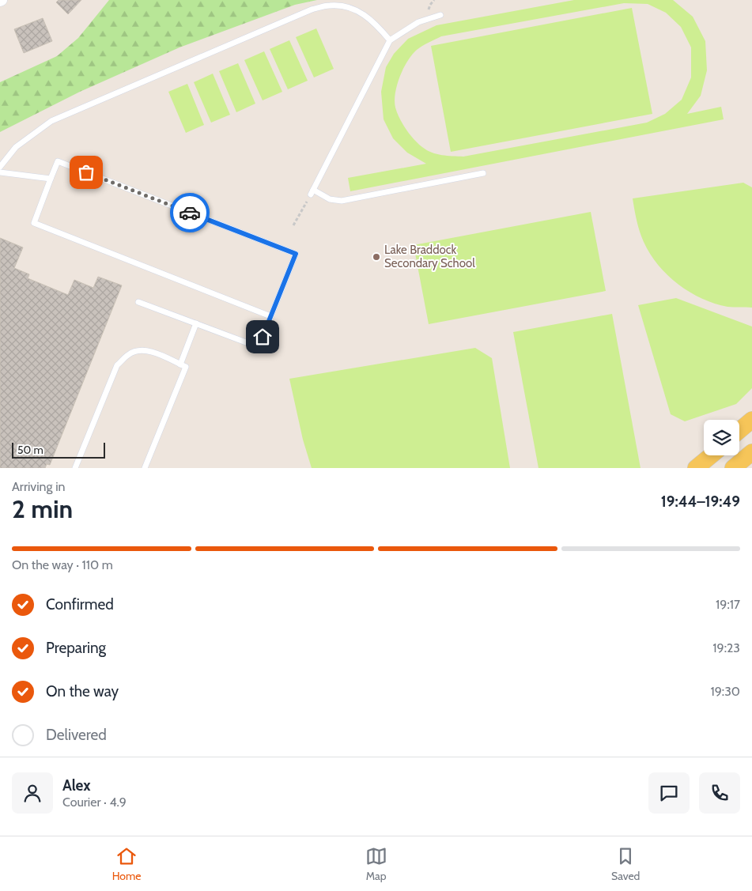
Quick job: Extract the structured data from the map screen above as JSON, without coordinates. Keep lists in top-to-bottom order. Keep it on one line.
{"places":["Lake Braddock Secondary School"],"scale_bar":"50 m","page":{"scale":"50 m","heading":["2 min","Arriving in","19:44–19:49"],"panel":["Alex","Courier · 4.9"],"bar":"On the way · 110 m","list":[["Confirmed","19:17"],["Preparing","19:23"],["On the way","19:30"],"Delivered"],"tabs":["Home","Map","Saved"]}}
